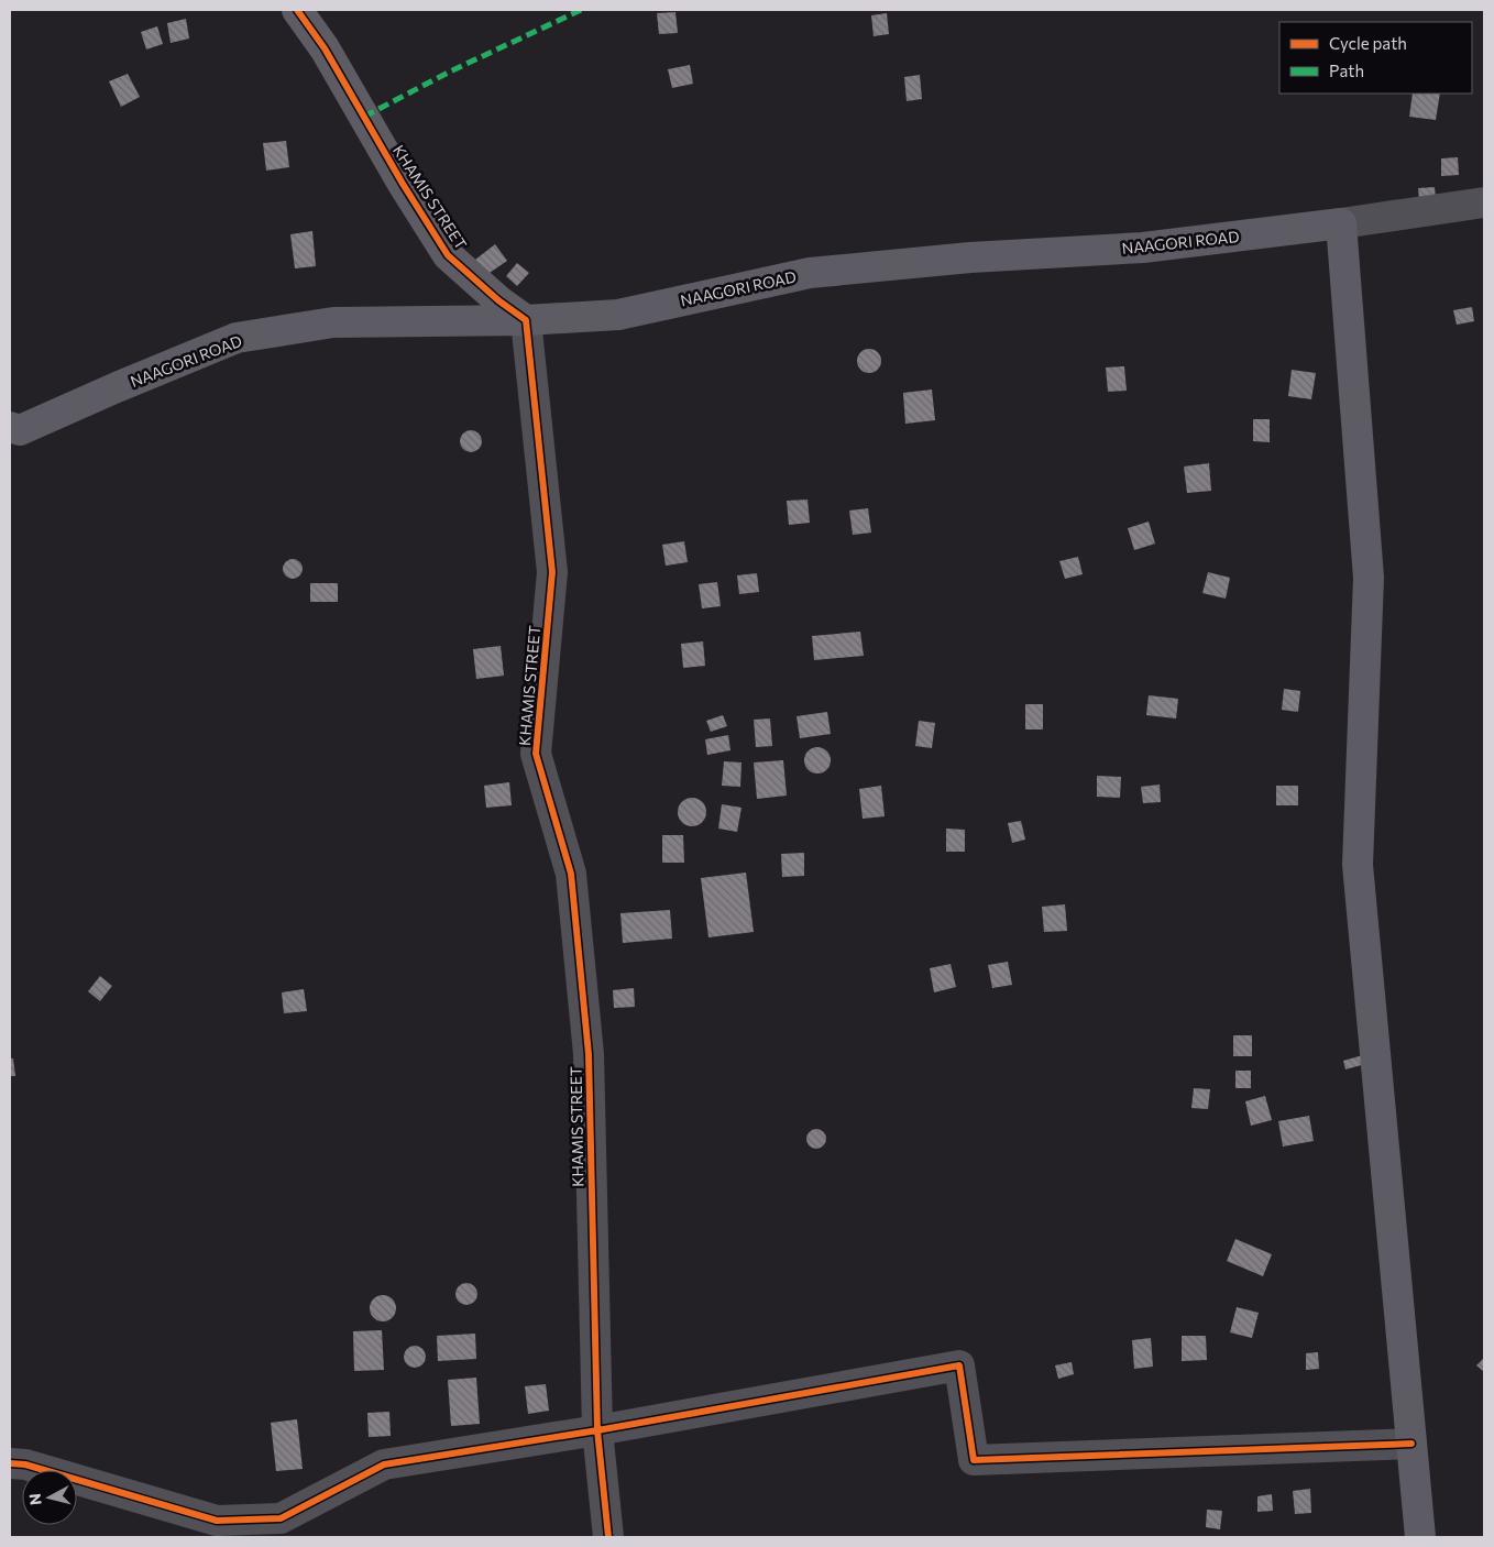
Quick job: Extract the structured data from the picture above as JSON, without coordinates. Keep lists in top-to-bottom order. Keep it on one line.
{"streets":{"street":["KHAMIS STREET","NAAGORI ROAD"]},"crossings":[["KHAMIS STREET","NAAGORI ROAD"]],"legend":["Cycle path","Path"],"north":"left"}
